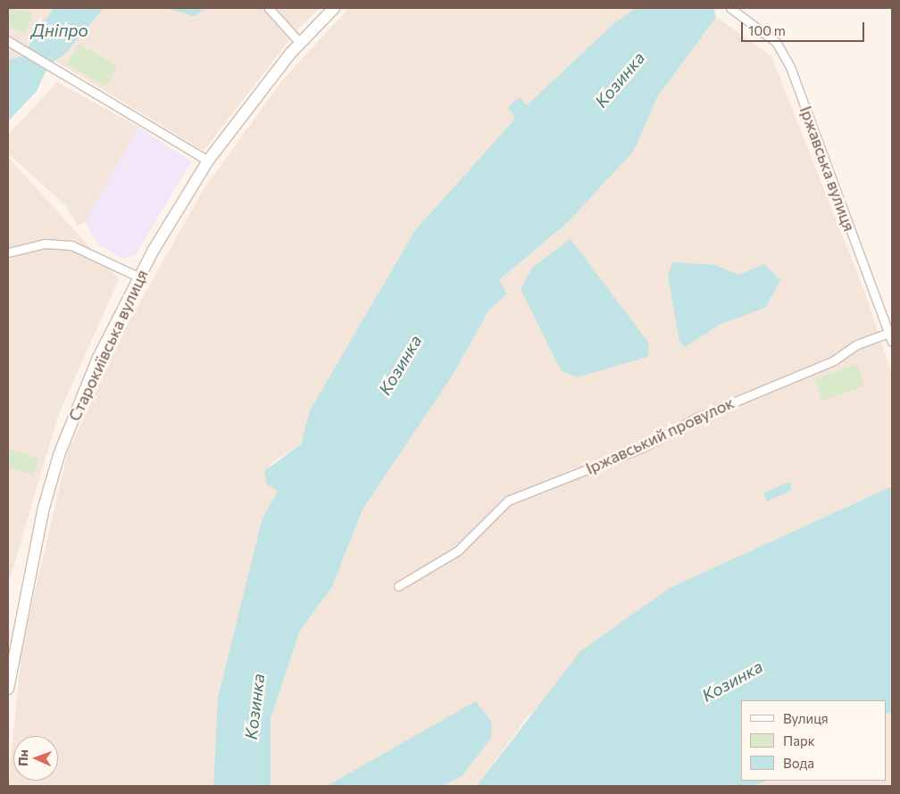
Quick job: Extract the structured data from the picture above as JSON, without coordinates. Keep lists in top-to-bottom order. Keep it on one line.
{"streets":{"street":["Іржавська вулиця","Старокиївська вулиця","Іржавський провулок"]},"crossings":[["Іржавська вулиця","Іржавський провулок"]],"water":["Дніпро","Козинка"],"legend":["Вулиця","Парк","Вода"],"scale_bar":"100 m","north":"left"}
